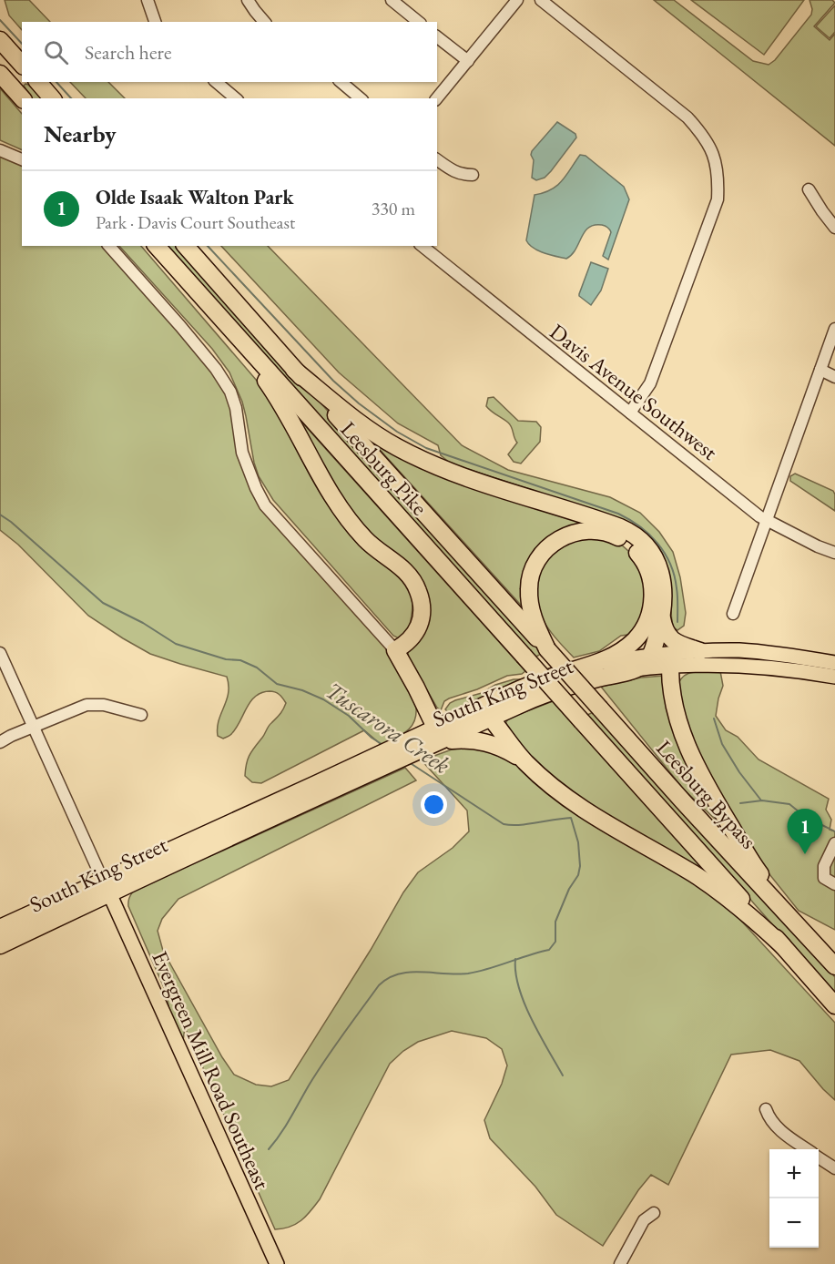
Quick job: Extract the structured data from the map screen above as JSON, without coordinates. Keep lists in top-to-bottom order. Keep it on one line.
{"streets":{"highway":["Leesburg Pike","South King Street","Leesburg Bypass"],"main road":["Evergreen Mill Road Southeast"],"street":["Davis Avenue Southwest"]},"crossings":[["Leesburg Pike","Leesburg Bypass"],["South King Street","Evergreen Mill Road Southeast"]],"water":["Tuscarora Creek"],"page":{"search":"Search here","heading":"Nearby","list":[{"mark":"1","name":"Olde Isaak Walton Park","note":"Park · Davis Court Southeast","value":"330 m"}],"pins":"1","map_buttons":["+","−"]}}
